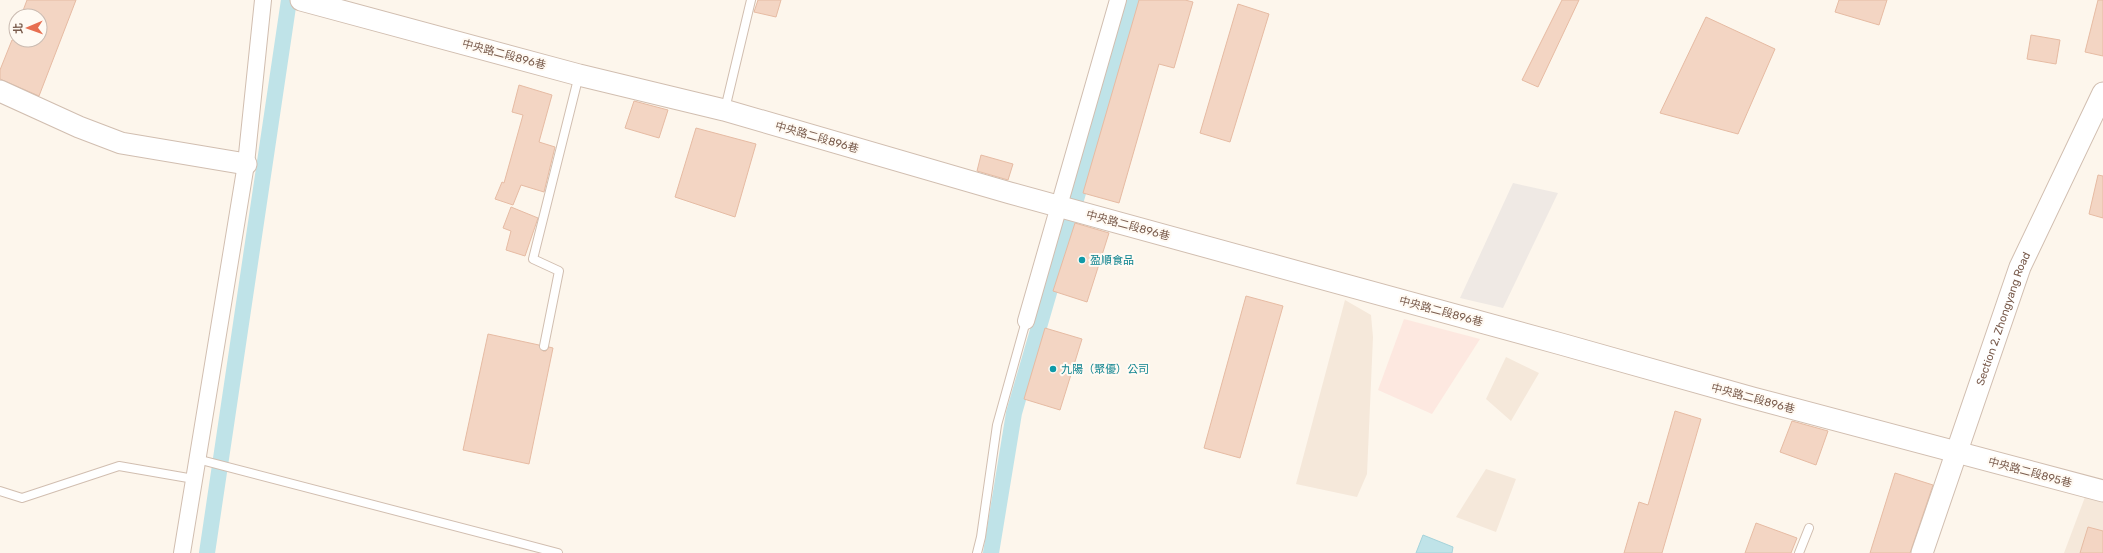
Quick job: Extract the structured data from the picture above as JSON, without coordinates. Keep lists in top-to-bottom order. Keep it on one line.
{"streets":{"street":["中央路二段896巷","Section 2, Zhongyang Road","中央路二段895巷"]},"crossings":[["中央路二段896巷","Section 2, Zhongyang Road"],["中央路二段896巷","中央路二段895巷"],["Section 2, Zhongyang Road","中央路二段895巷"]],"places":["盈順食品","九陽（聚優）公司"],"north":"left"}
